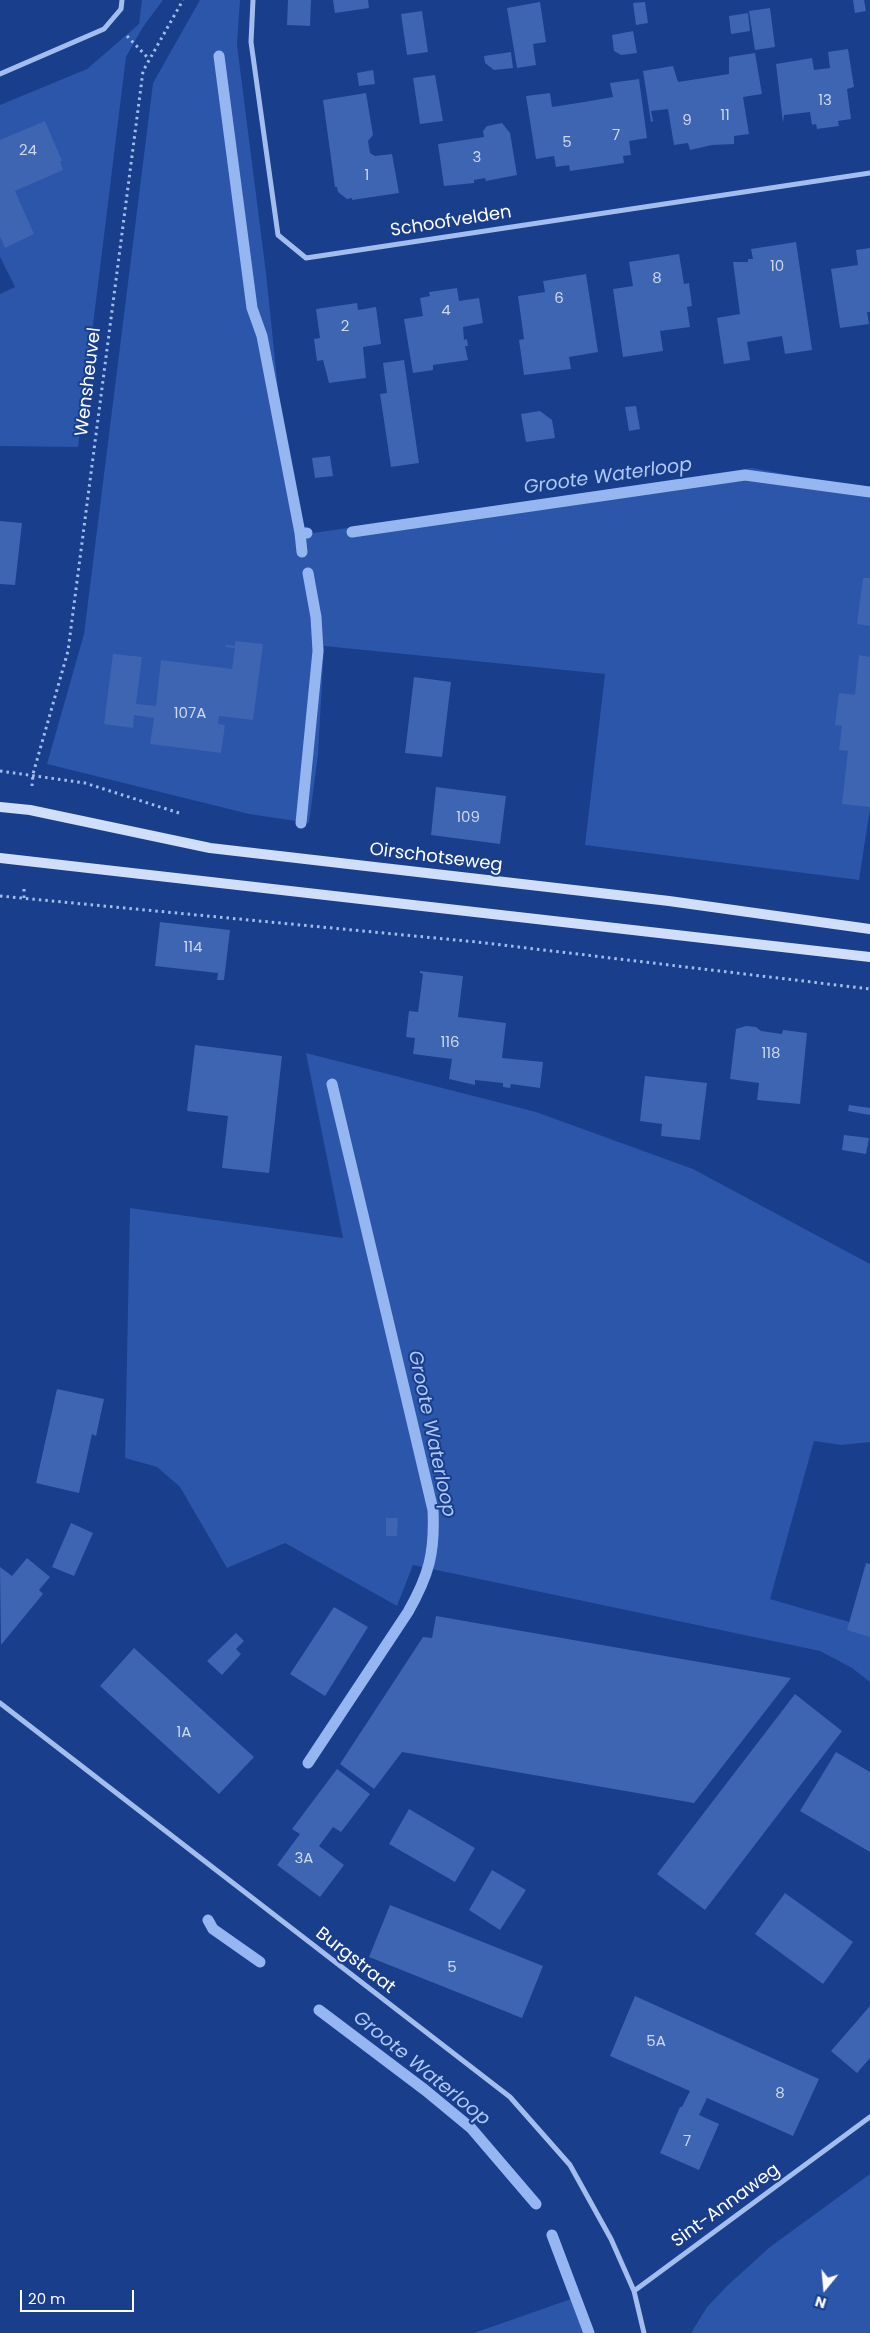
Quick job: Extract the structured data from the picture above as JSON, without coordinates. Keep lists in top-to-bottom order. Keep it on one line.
{"streets":{"main road":["Oirschotseweg"],"street":["Schoofvelden","Burgstraat","Sint-Annaweg"],"path":["Wensheuvel"]},"crossings":[["Burgstraat","Sint-Annaweg"]],"water":["Groote Waterloop"],"house_numbers":["13","11","9","7","5","24","3","1","10","8","6","4","2","107A","109","114","116","118","1A","3A","5","5A","8","7"],"scale_bar":"20 m","north":"bottom"}
